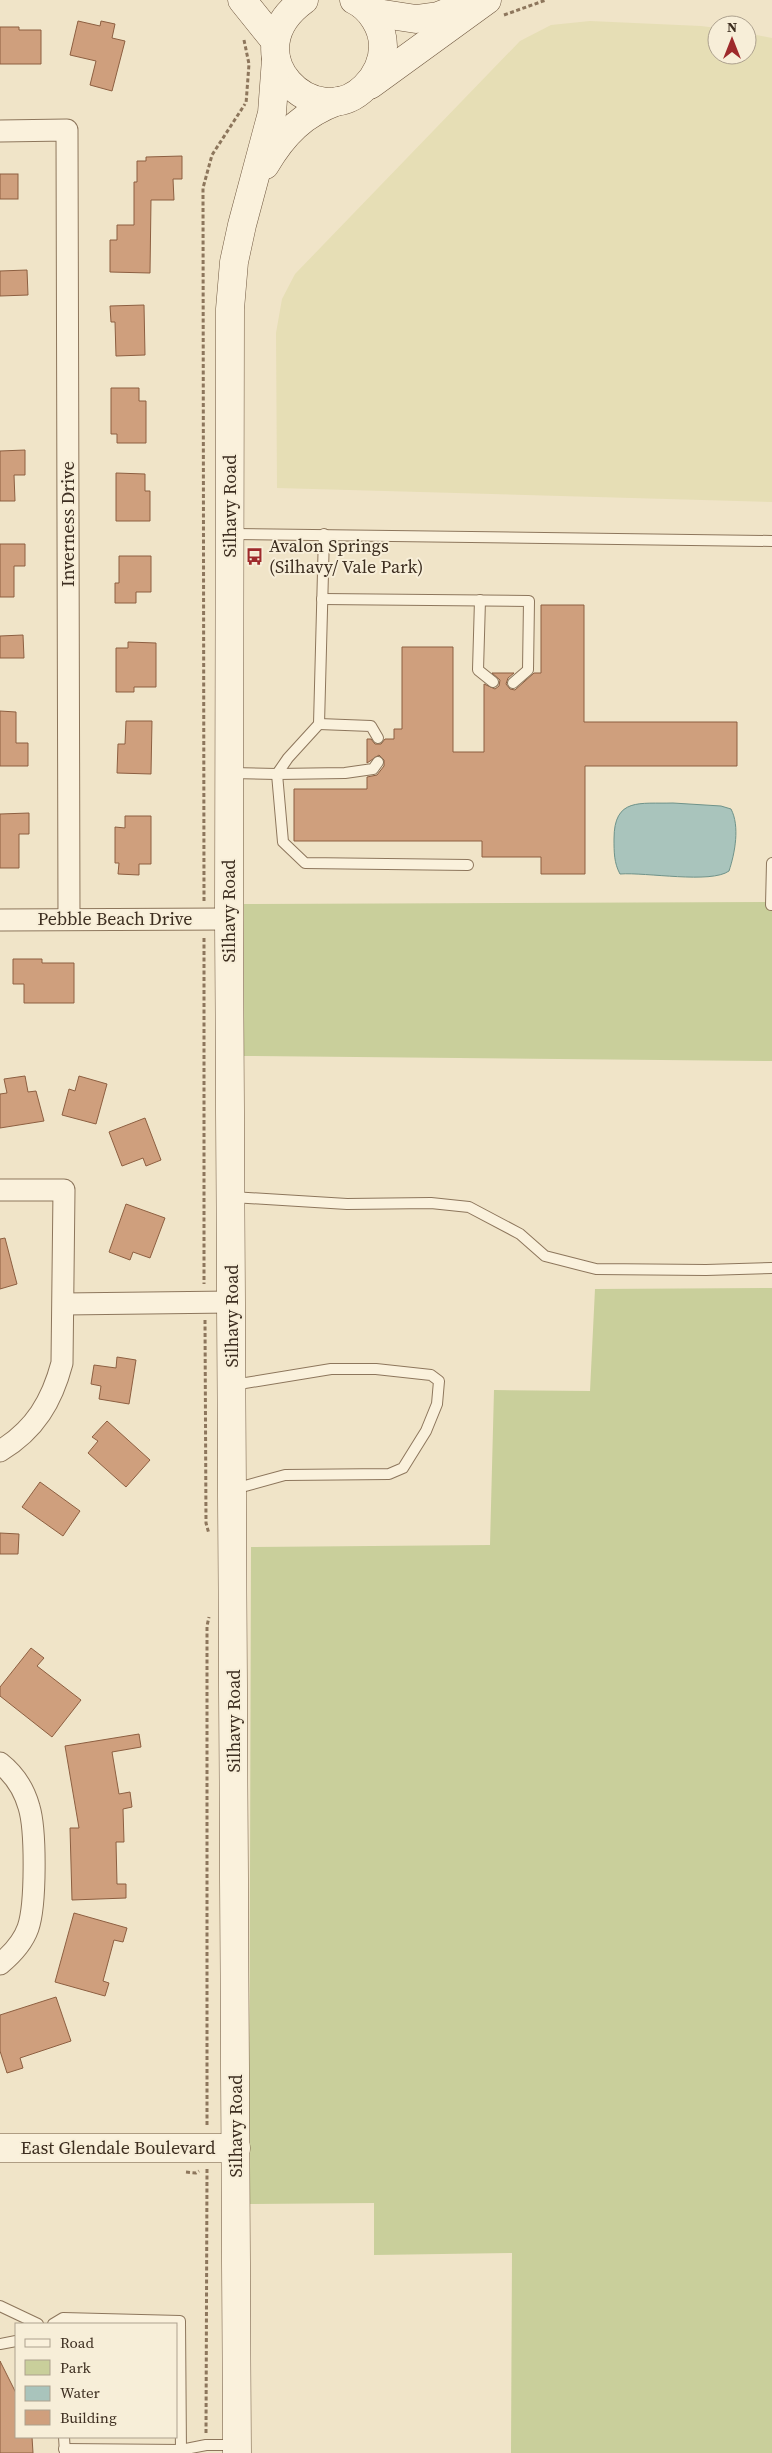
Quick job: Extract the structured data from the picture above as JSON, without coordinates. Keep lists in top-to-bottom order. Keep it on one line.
{"streets":{"street":["Silhavy Road","Inverness Drive","Pebble Beach Drive","East Glendale Boulevard"]},"crossings":[["Silhavy Road","Pebble Beach Drive"],["Silhavy Road","East Glendale Boulevard"],["Inverness Drive","Pebble Beach Drive"]],"places":{"bus stop":["Avalon Springs (Silhavy/ Vale Park)"]},"legend":["Road","Park","Water","Building"],"north":"top"}
